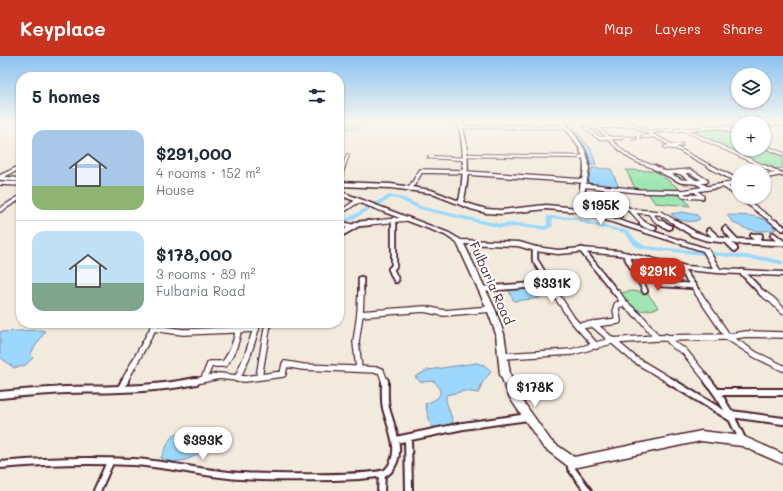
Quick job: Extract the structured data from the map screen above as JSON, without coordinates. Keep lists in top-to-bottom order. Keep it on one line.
{"streets":{"street":["Fulbaria Road"]},"page":{"header":"Keyplace","nav":["Map","Layers","Share"],"map_buttons":["+","−"],"heading":"5 homes","list":[{"name":"$291,000","note":"4 rooms · 152 m² · House"},{"name":"$178,000","note":"3 rooms · 89 m² · Fulbaria Road"}],"price":["$195K","$291K","$331K","$178K","$393K"]}}
